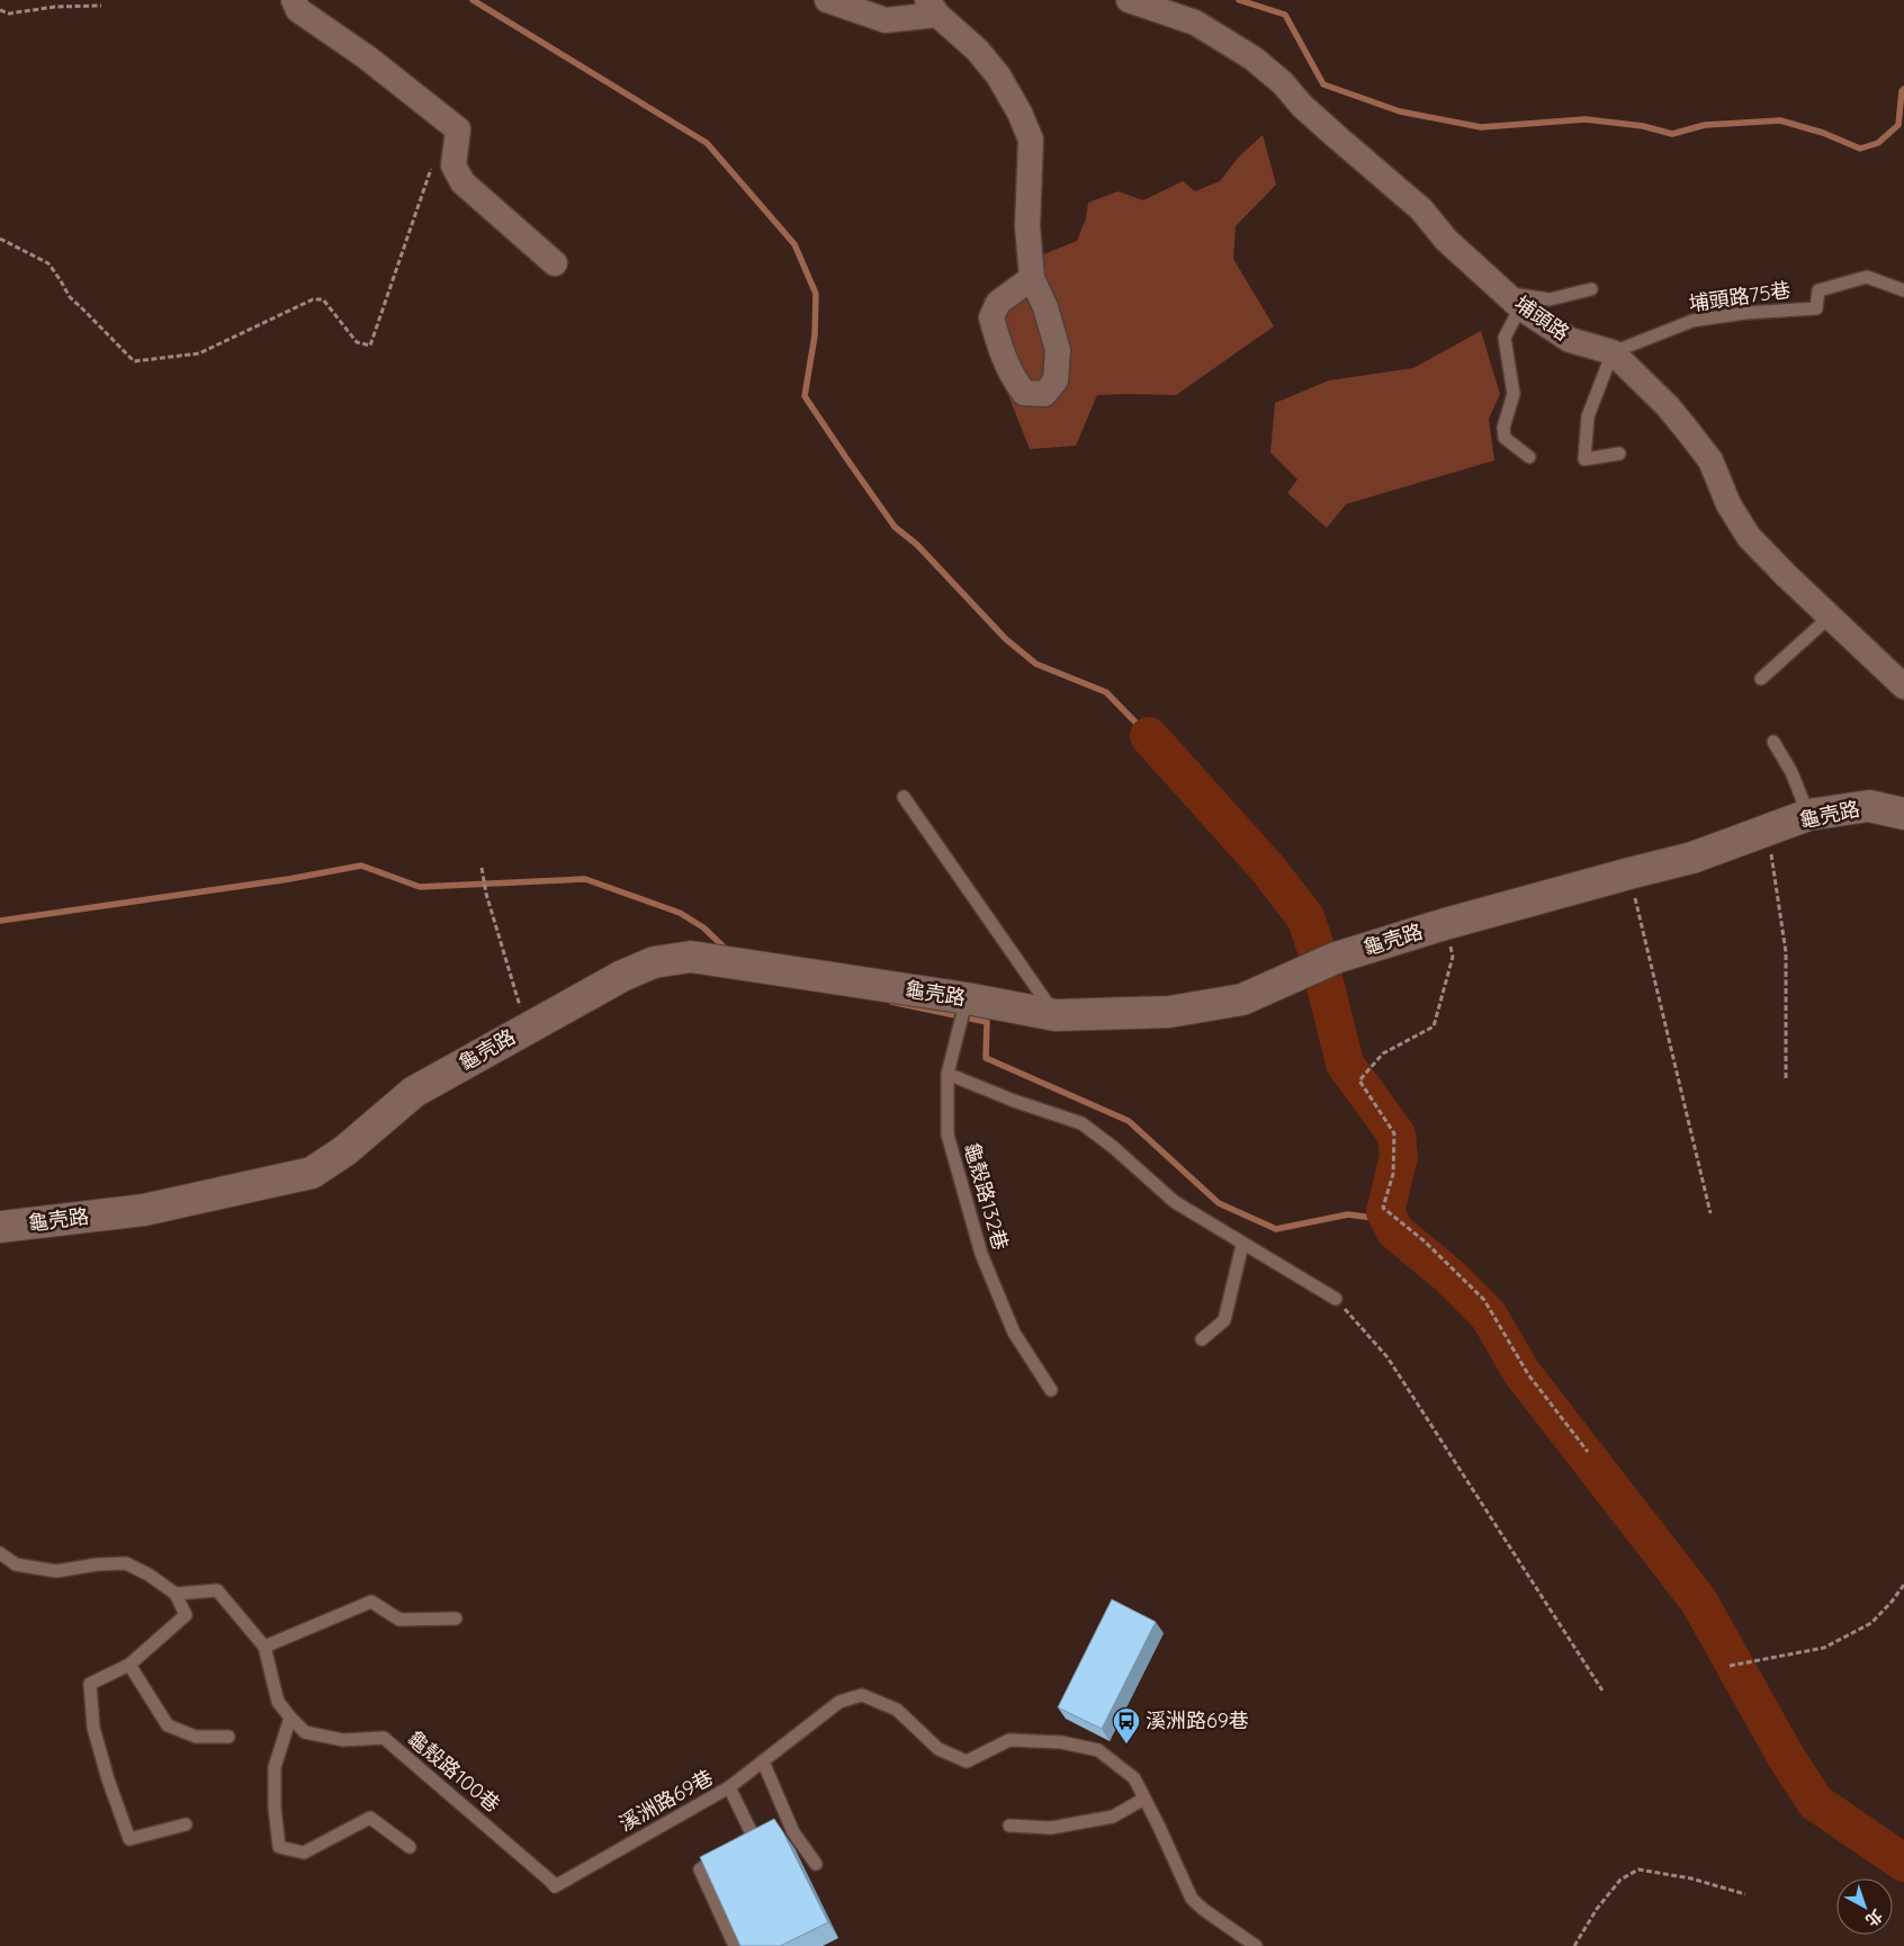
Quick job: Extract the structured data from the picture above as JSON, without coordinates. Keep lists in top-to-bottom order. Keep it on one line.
{"streets":{"street":["埔頭路","龜壳路"],"lane":["埔頭路75巷","龜殼路132巷","龜殼路100巷","溪洲路69巷"]},"crossings":[["埔頭路75巷","埔頭路"],["龜壳路","龜殼路132巷"],["龜殼路100巷","溪洲路69巷"]],"places":{"bus stop":["溪洲路69巷"]},"north":"bottom right"}
